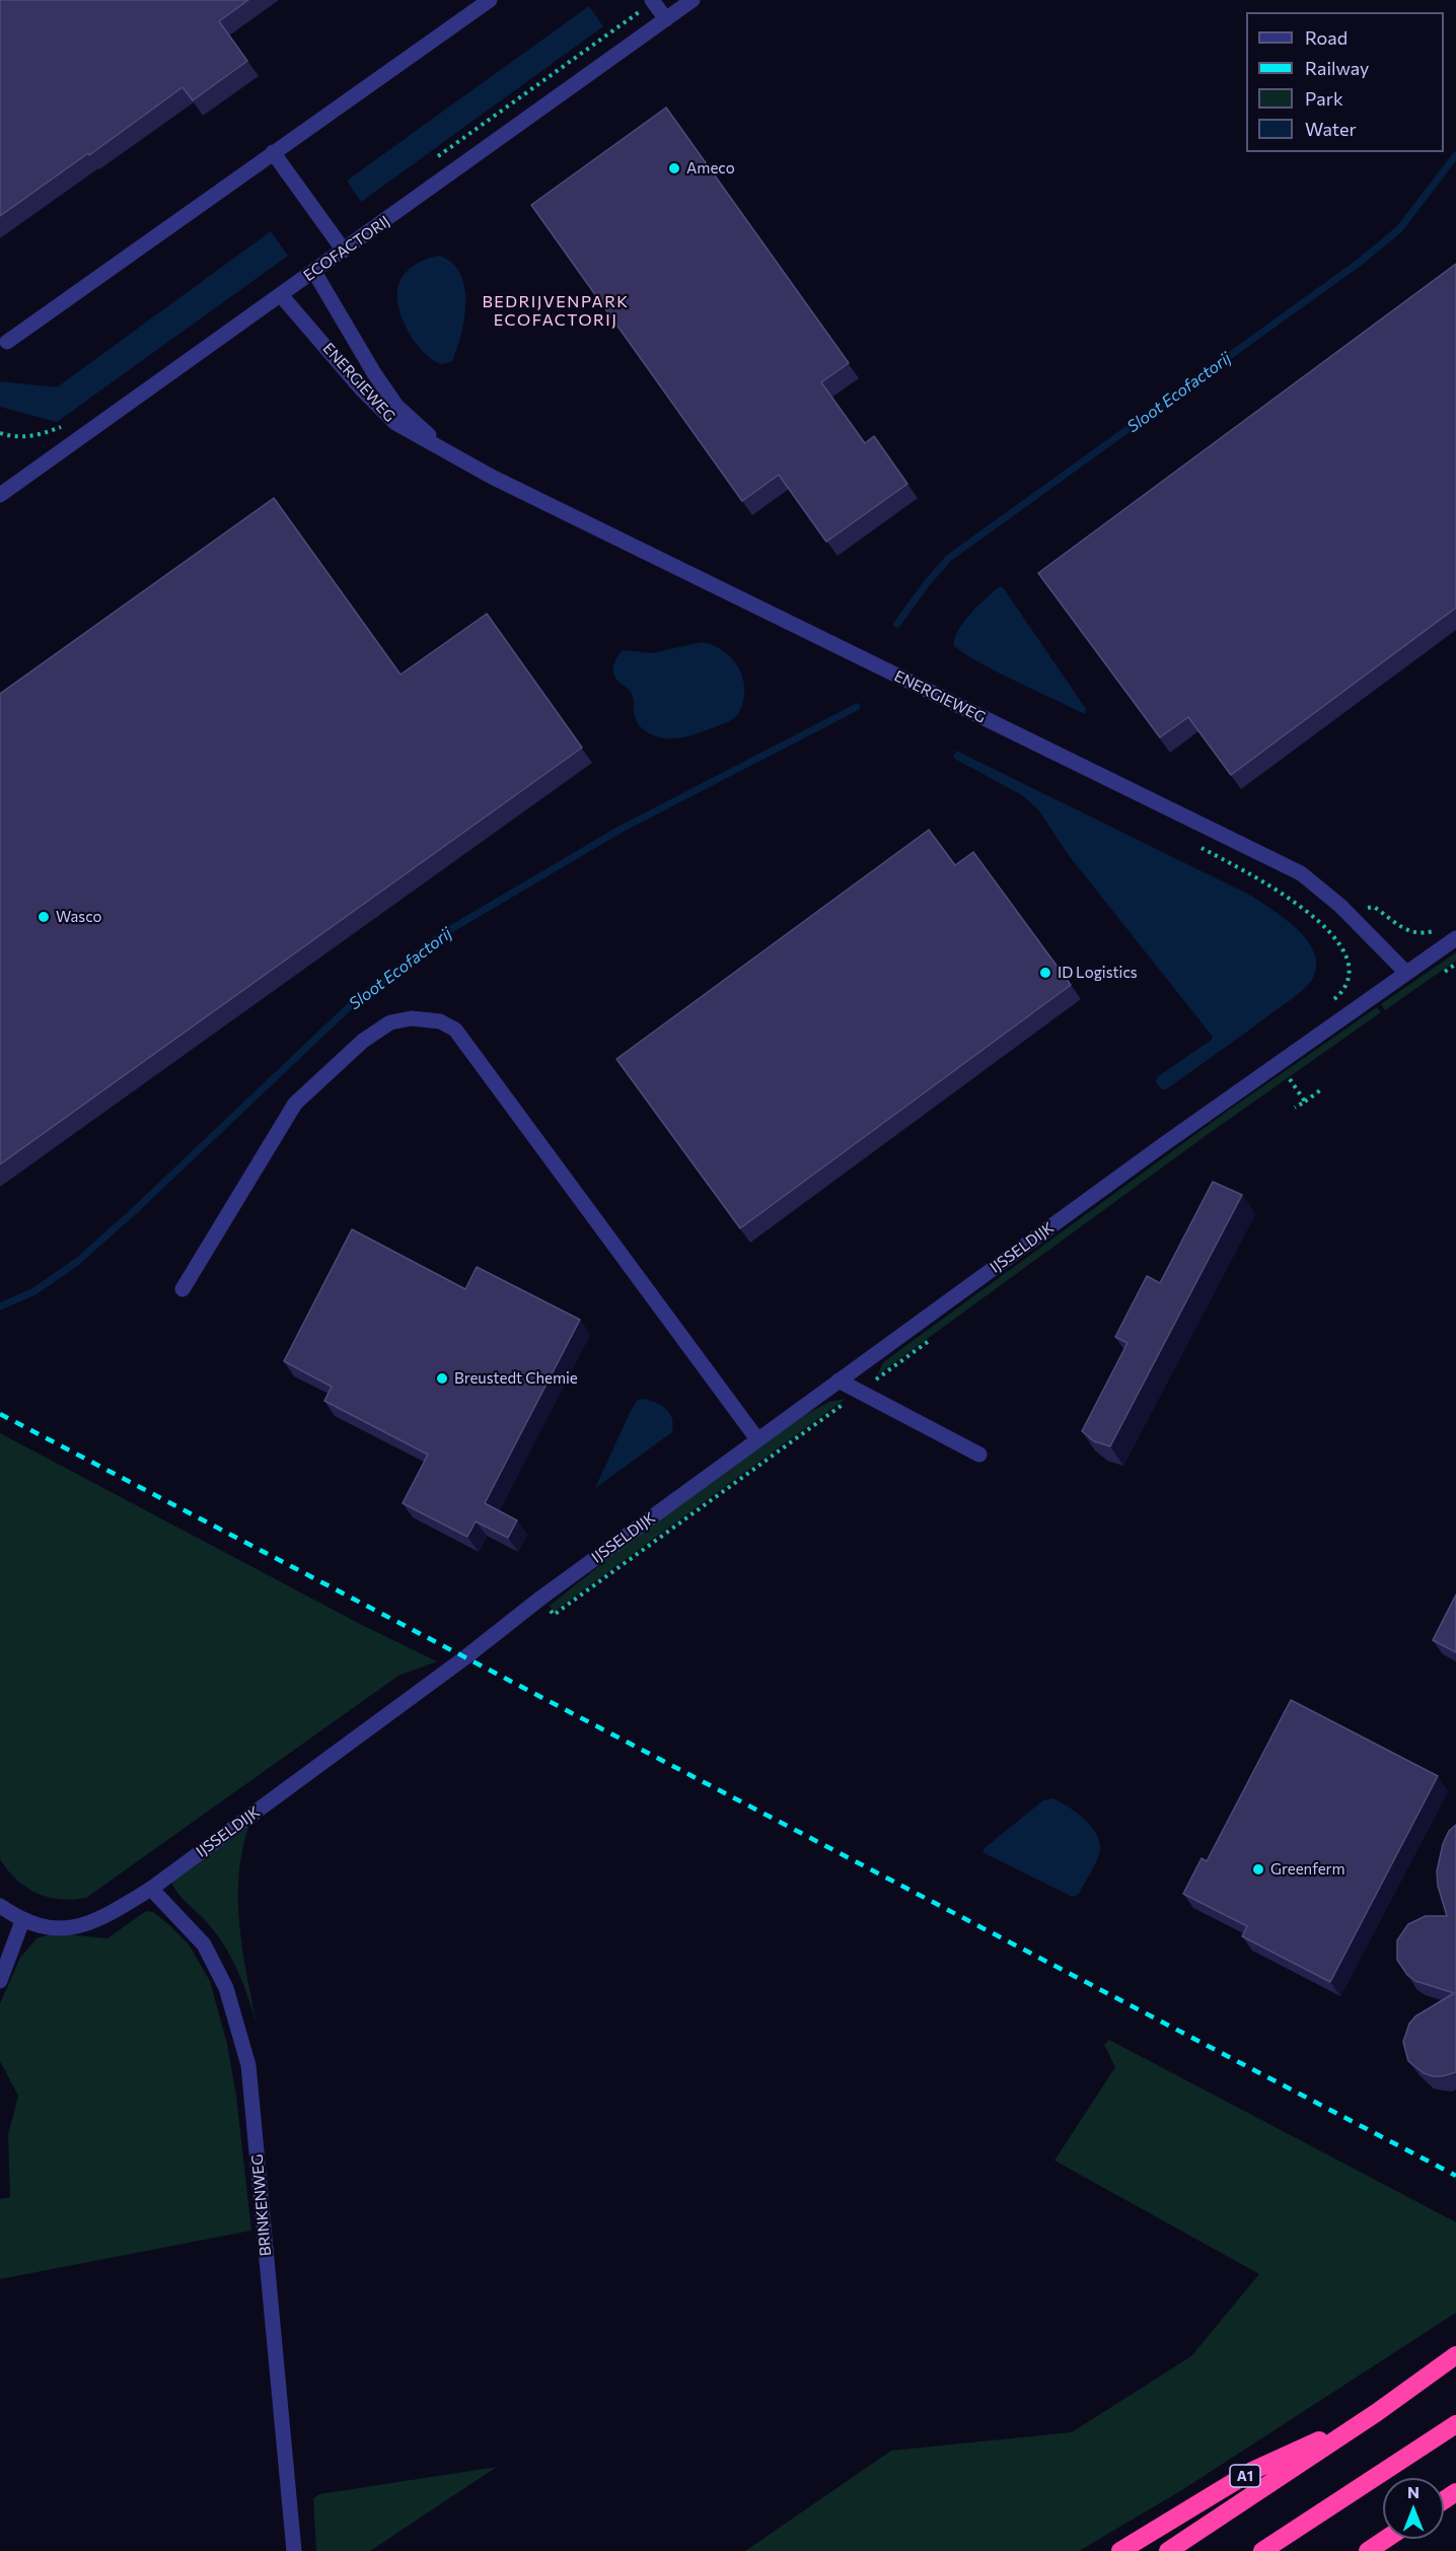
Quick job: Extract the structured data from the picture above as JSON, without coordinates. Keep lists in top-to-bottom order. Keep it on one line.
{"streets":{"highway":["A1"],"street":["ECOFACTORIJ","ENERGIEWEG","IJSSELDIJK","BRINKENWEG"]},"crossings":[["ECOFACTORIJ","ENERGIEWEG"],["ENERGIEWEG","IJSSELDIJK"],["IJSSELDIJK","BRINKENWEG"]],"districts":["BEDRIJVENPARK ECOFACTORIJ"],"water":["Sloot Ecofactorij"],"places":["Ameco","Wasco","ID Logistics","Breustedt Chemie","Greenferm"],"legend":["Road","Railway","Park","Water"],"north":"top"}
